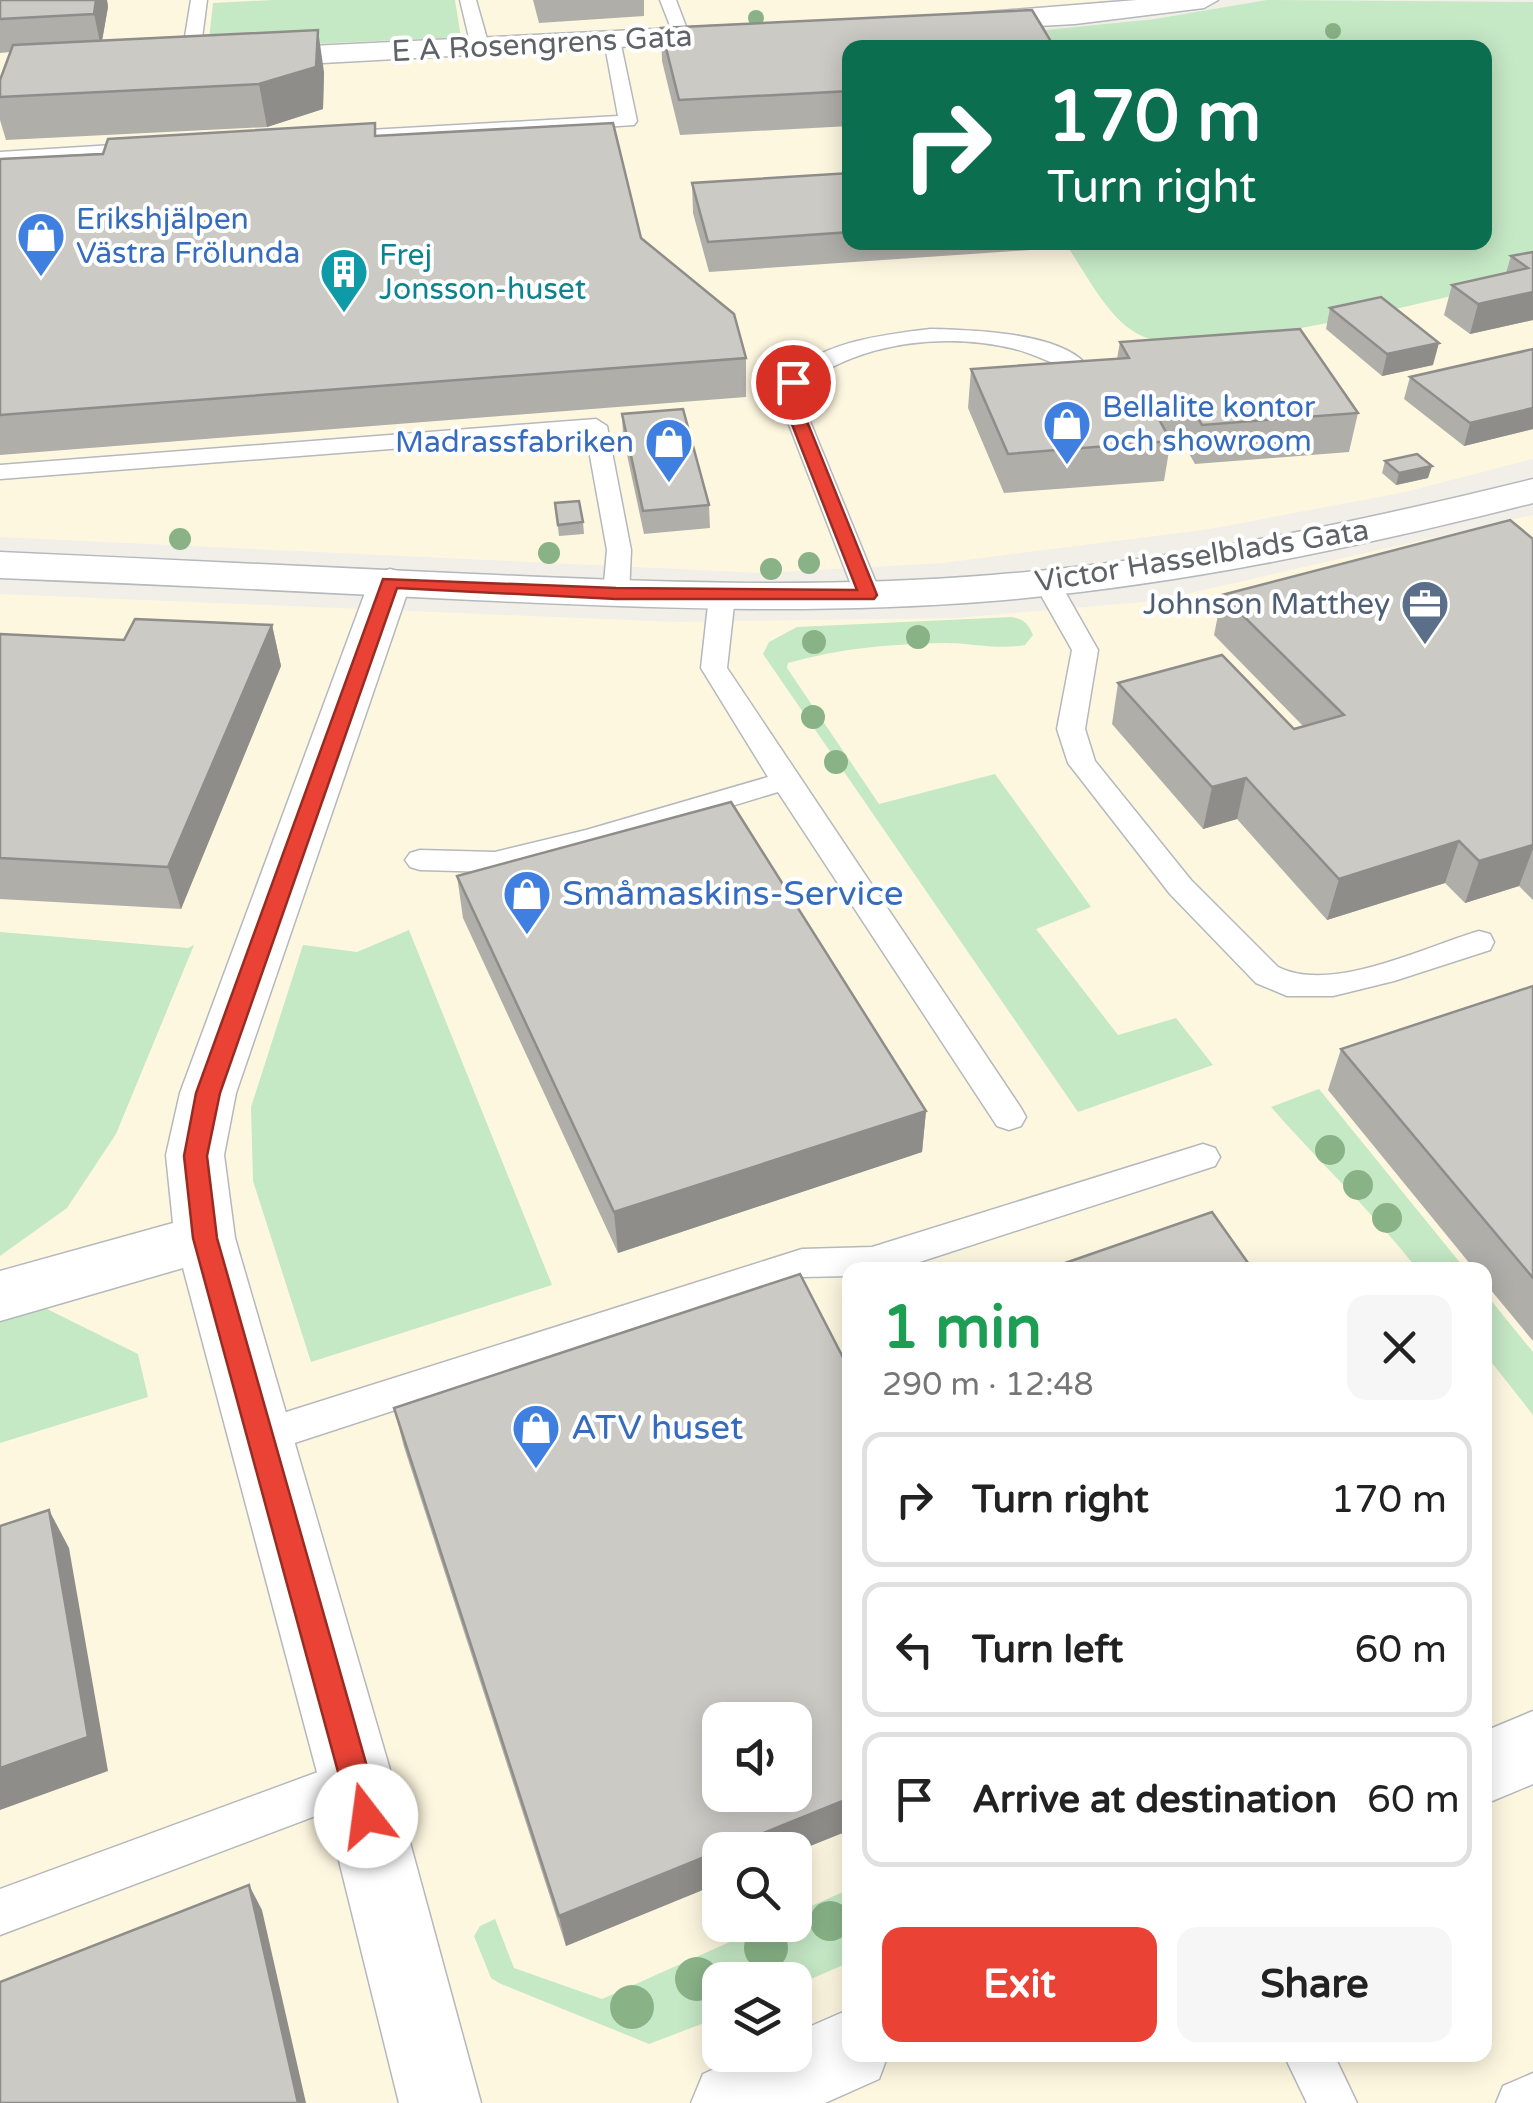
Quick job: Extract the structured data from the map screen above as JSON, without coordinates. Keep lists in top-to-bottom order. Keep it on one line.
{"streets":{"street":["E A Rosengrens Gata","Victor Hasselblads Gata"]},"places":{"shop":["Erikshjälpen Västra Frölunda","Bellalite kontor och showroom","Madrassfabriken","Småmaskins-Service","ATV huset"],"building":["Frej Jonsson-huset"],"office":["Johnson Matthey"]},"page":{"turn":["170 m","Turn right"],"heading":["1 min","290 m · 12:48"],"list":[{"name":"Turn right","value":"170 m"},{"name":"Turn left","value":"60 m"},{"name":"Arrive at destination","value":"60 m"}],"buttons":["Exit","Share"]}}
